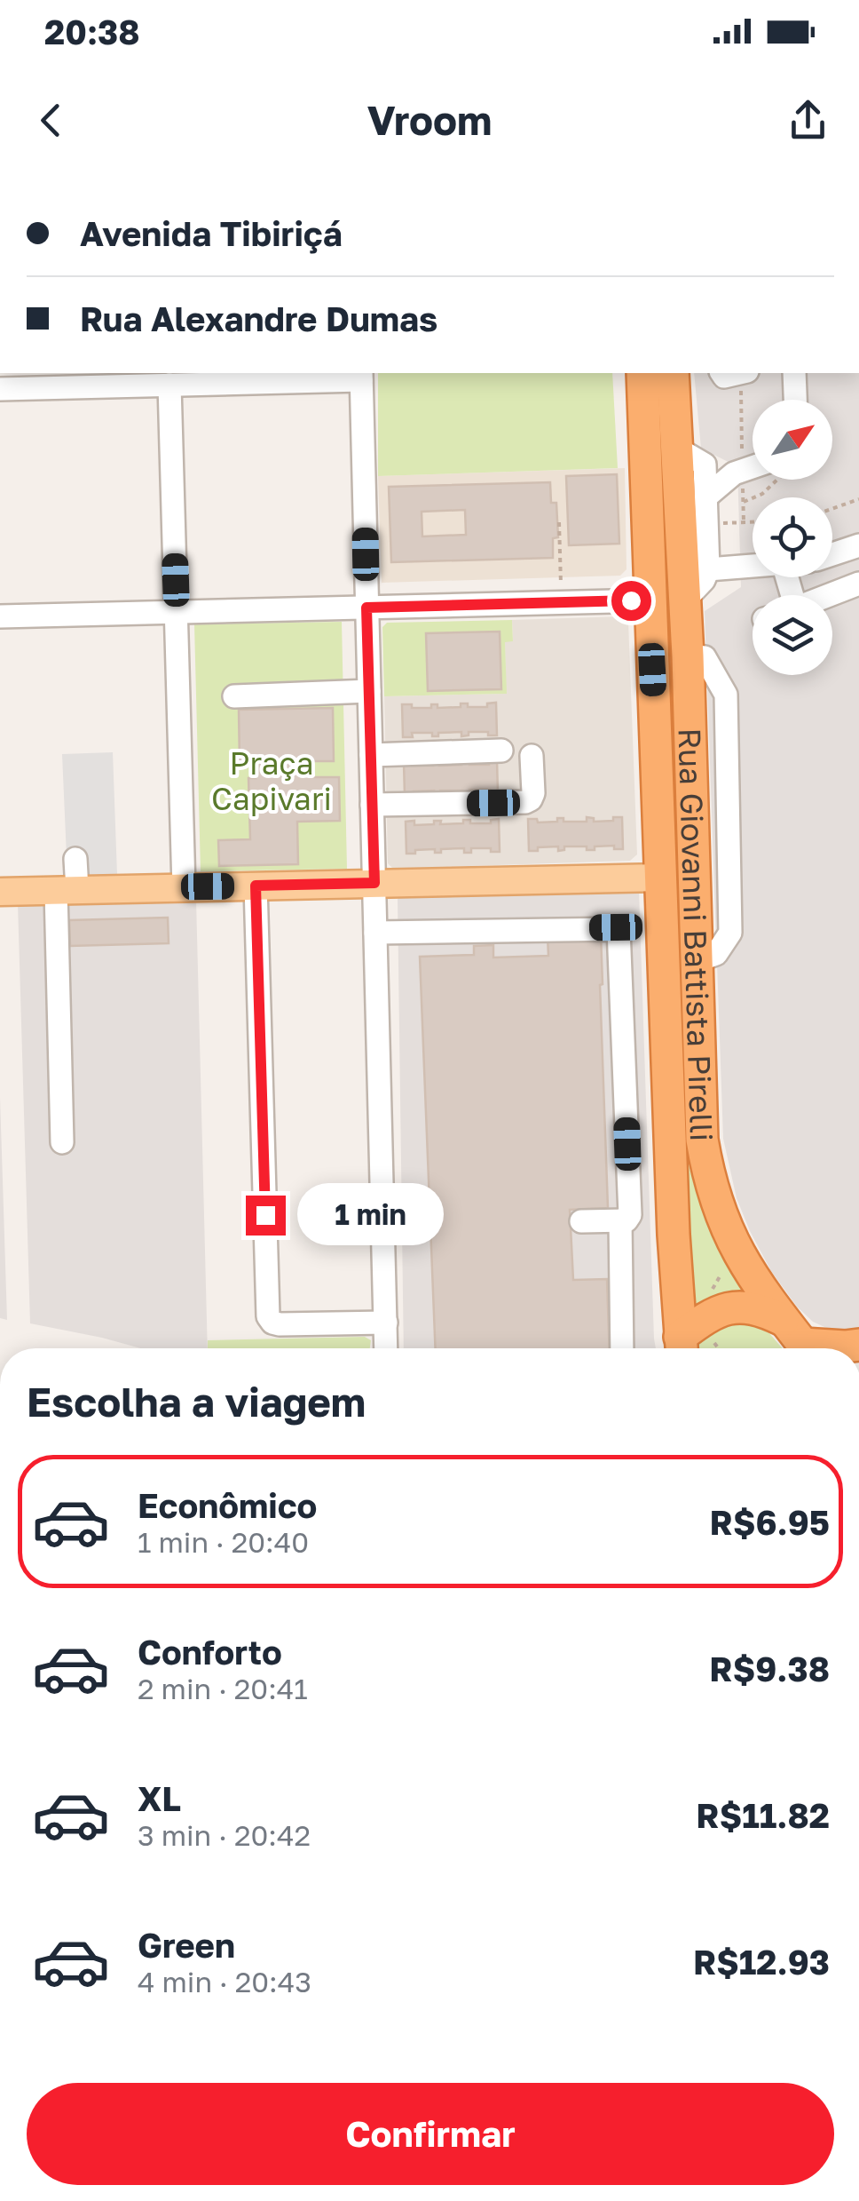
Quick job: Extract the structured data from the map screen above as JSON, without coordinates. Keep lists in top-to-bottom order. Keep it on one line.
{"streets":{"highway":["Rua Giovanni Battista Pirelli"]},"parks":["Praça Capivari"],"north":"top right","page":{"status":"20:38","header":"Vroom","banner":["Avenida Tibiriçá","Rua Alexandre Dumas"],"bubble":"1 min","heading":"Escolha a viagem","list":[{"name":"Econômico","note":"1 min · 20:40","value":"R$6.95"},{"name":"Conforto","note":"2 min · 20:41","value":"R$9.38"},{"name":"XL","note":"3 min · 20:42","value":"R$11.82"},{"name":"Green","note":"4 min · 20:43","value":"R$12.93"}],"buttons":"Confirmar"}}
